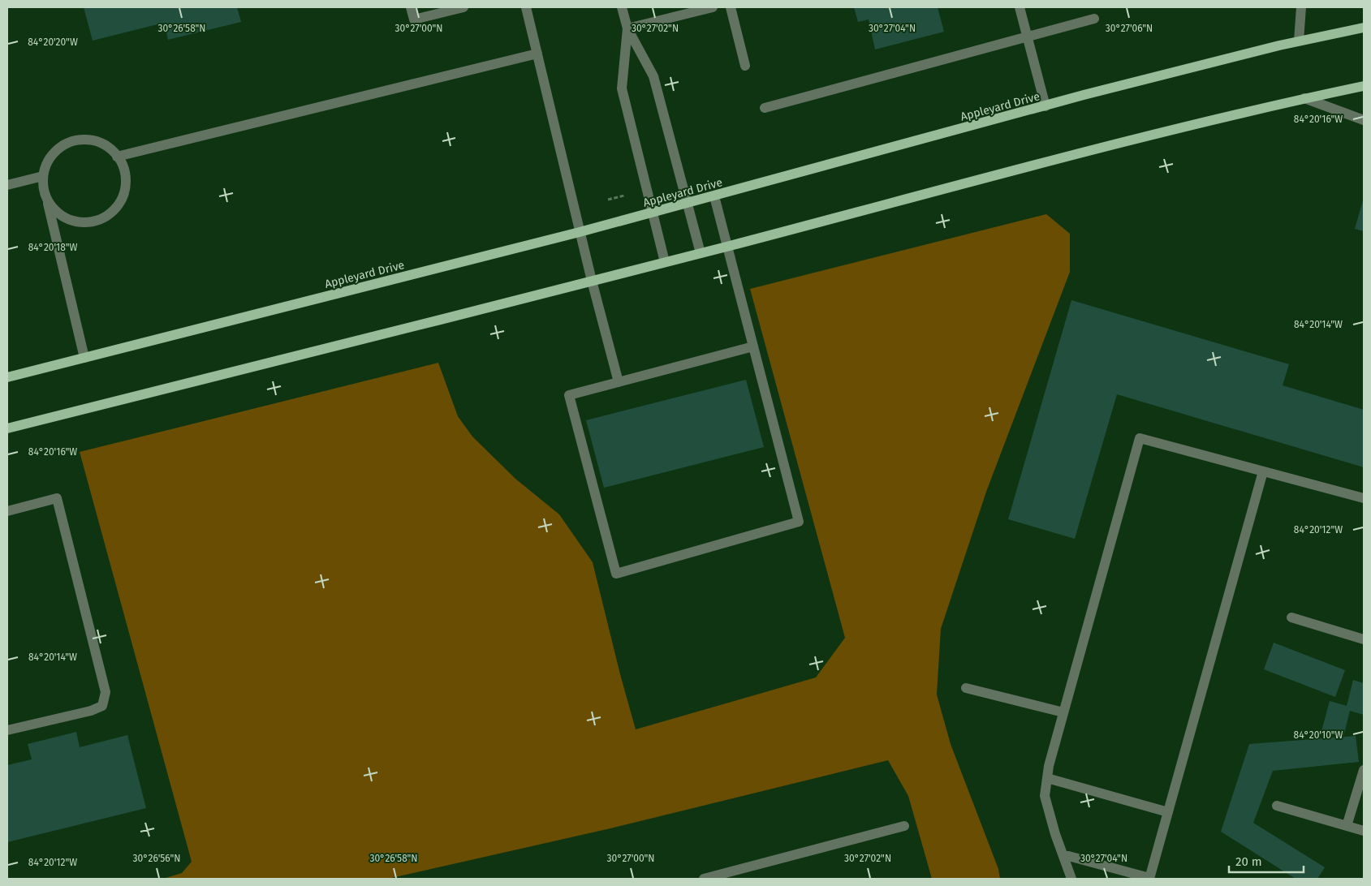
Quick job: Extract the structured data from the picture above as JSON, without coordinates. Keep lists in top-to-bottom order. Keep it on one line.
{"streets":{"main road":["Appleyard Drive"]},"scale_bar":"20 m","coordinates":["30°26'58\"N","30°27'00\"N","30°27'02\"N","30°27'04\"N","30°27'06\"N","84°20'20\"W","84°20'16\"W","84°20'18\"W","84°20'14\"W","84°20'12\"W","84°20'10\"W","30°26'56\"N"]}
